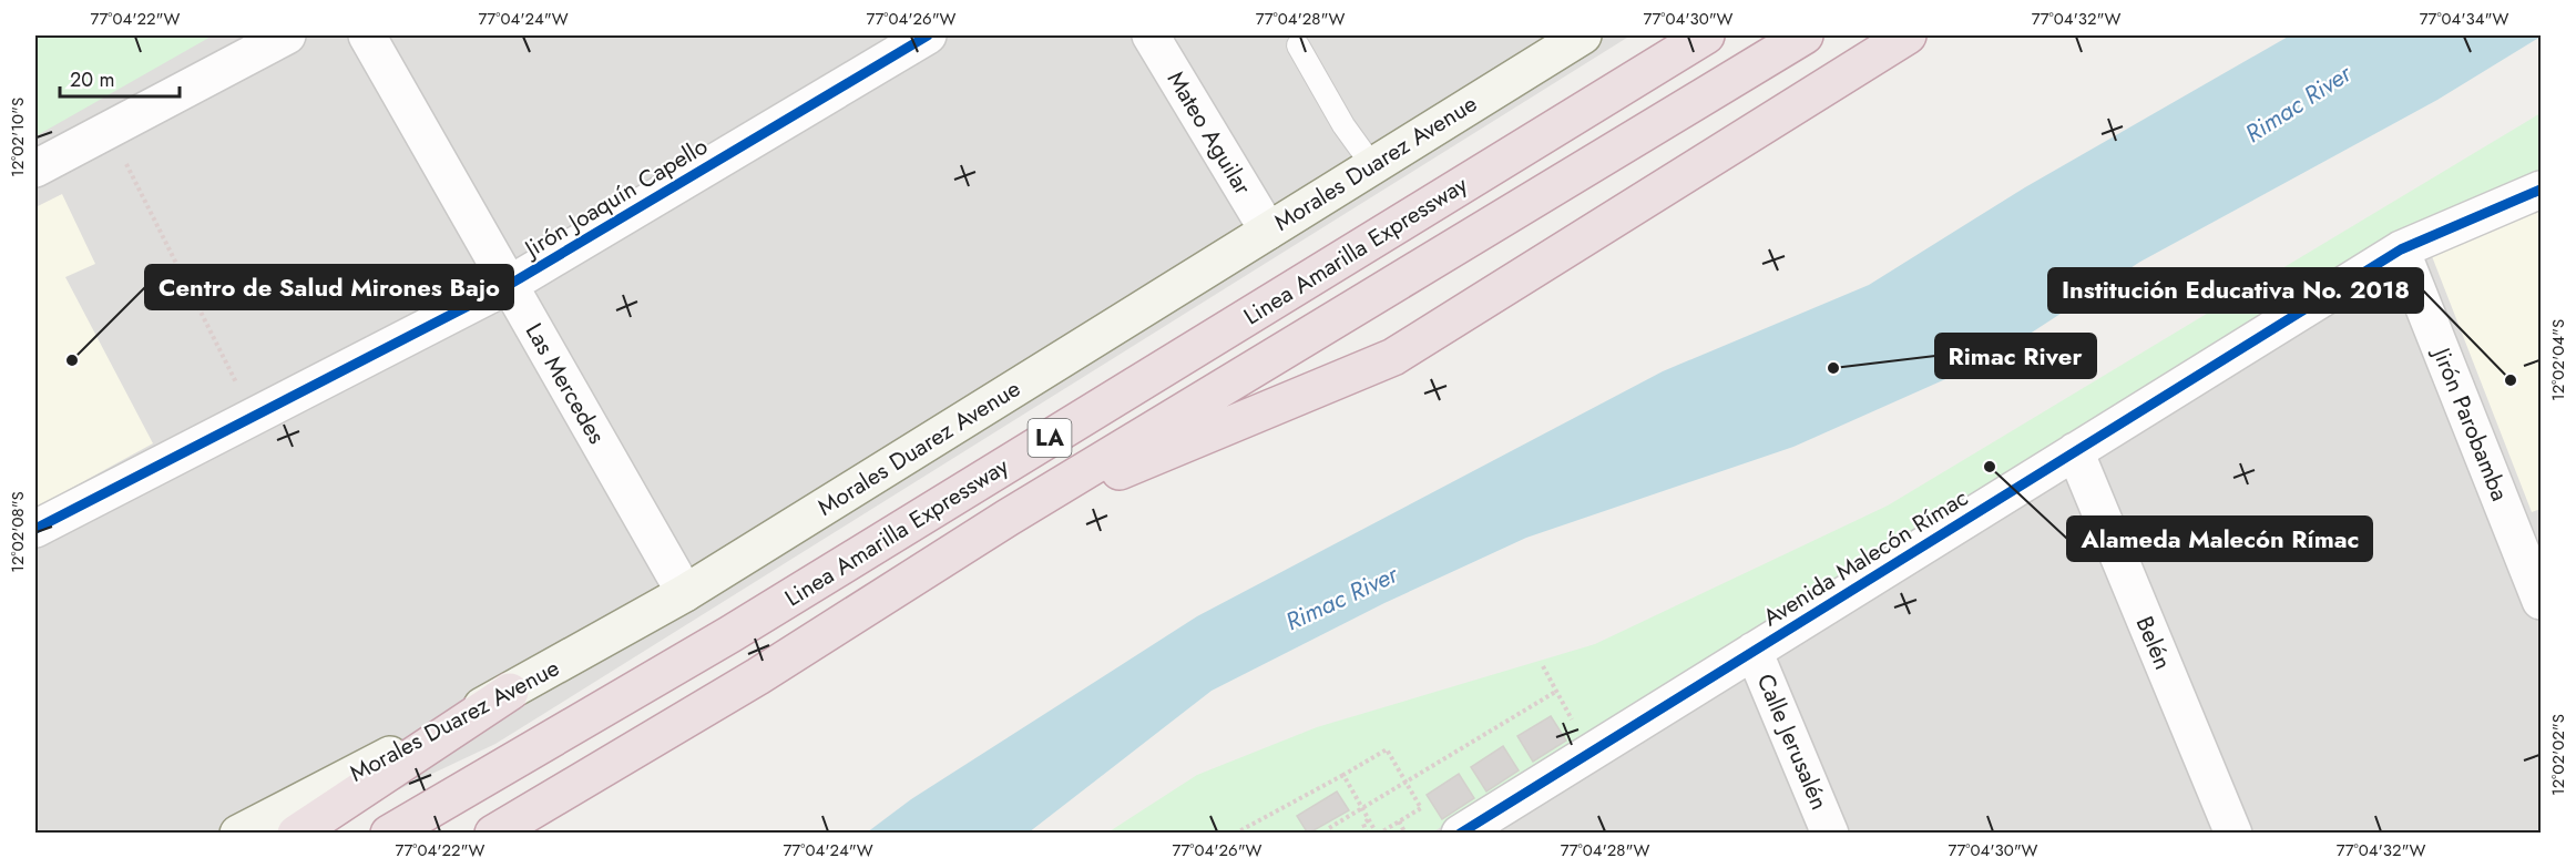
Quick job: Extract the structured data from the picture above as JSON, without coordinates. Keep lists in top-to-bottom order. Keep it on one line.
{"streets":{"highway":["Linea Amarilla Expressway","LA"],"main road":["Morales Duarez Avenue"],"street":["Mateo Aguilar","Jirón Joaquín Capello","Las Mercedes","Jirón Parobamba","Avenida Malecón Rímac","Belén","Calle Jerusalén"]},"crossings":[["Mateo Aguilar","Morales Duarez Avenue"],["Morales Duarez Avenue","Las Mercedes"],["Jirón Joaquín Capello","Las Mercedes"],["Jirón Parobamba","Avenida Malecón Rímac"],["Avenida Malecón Rímac","Belén"],["Avenida Malecón Rímac","Calle Jerusalén"]],"water":["Rimac River"],"places":["Centro de Salud Mirones Bajo","Rimac River","Institución Educativa No. 2018","Alameda Malecón Rímac"],"scale_bar":"20 m","coordinates":["77°04'22\"W","77°04'24\"W","77°04'26\"W","77°04'28\"W","77°04'30\"W","77°04'32\"W","77°04'34\"W","12°02'10\"S","12°02'04\"S","12°02'08\"S","12°02'02\"S"]}
